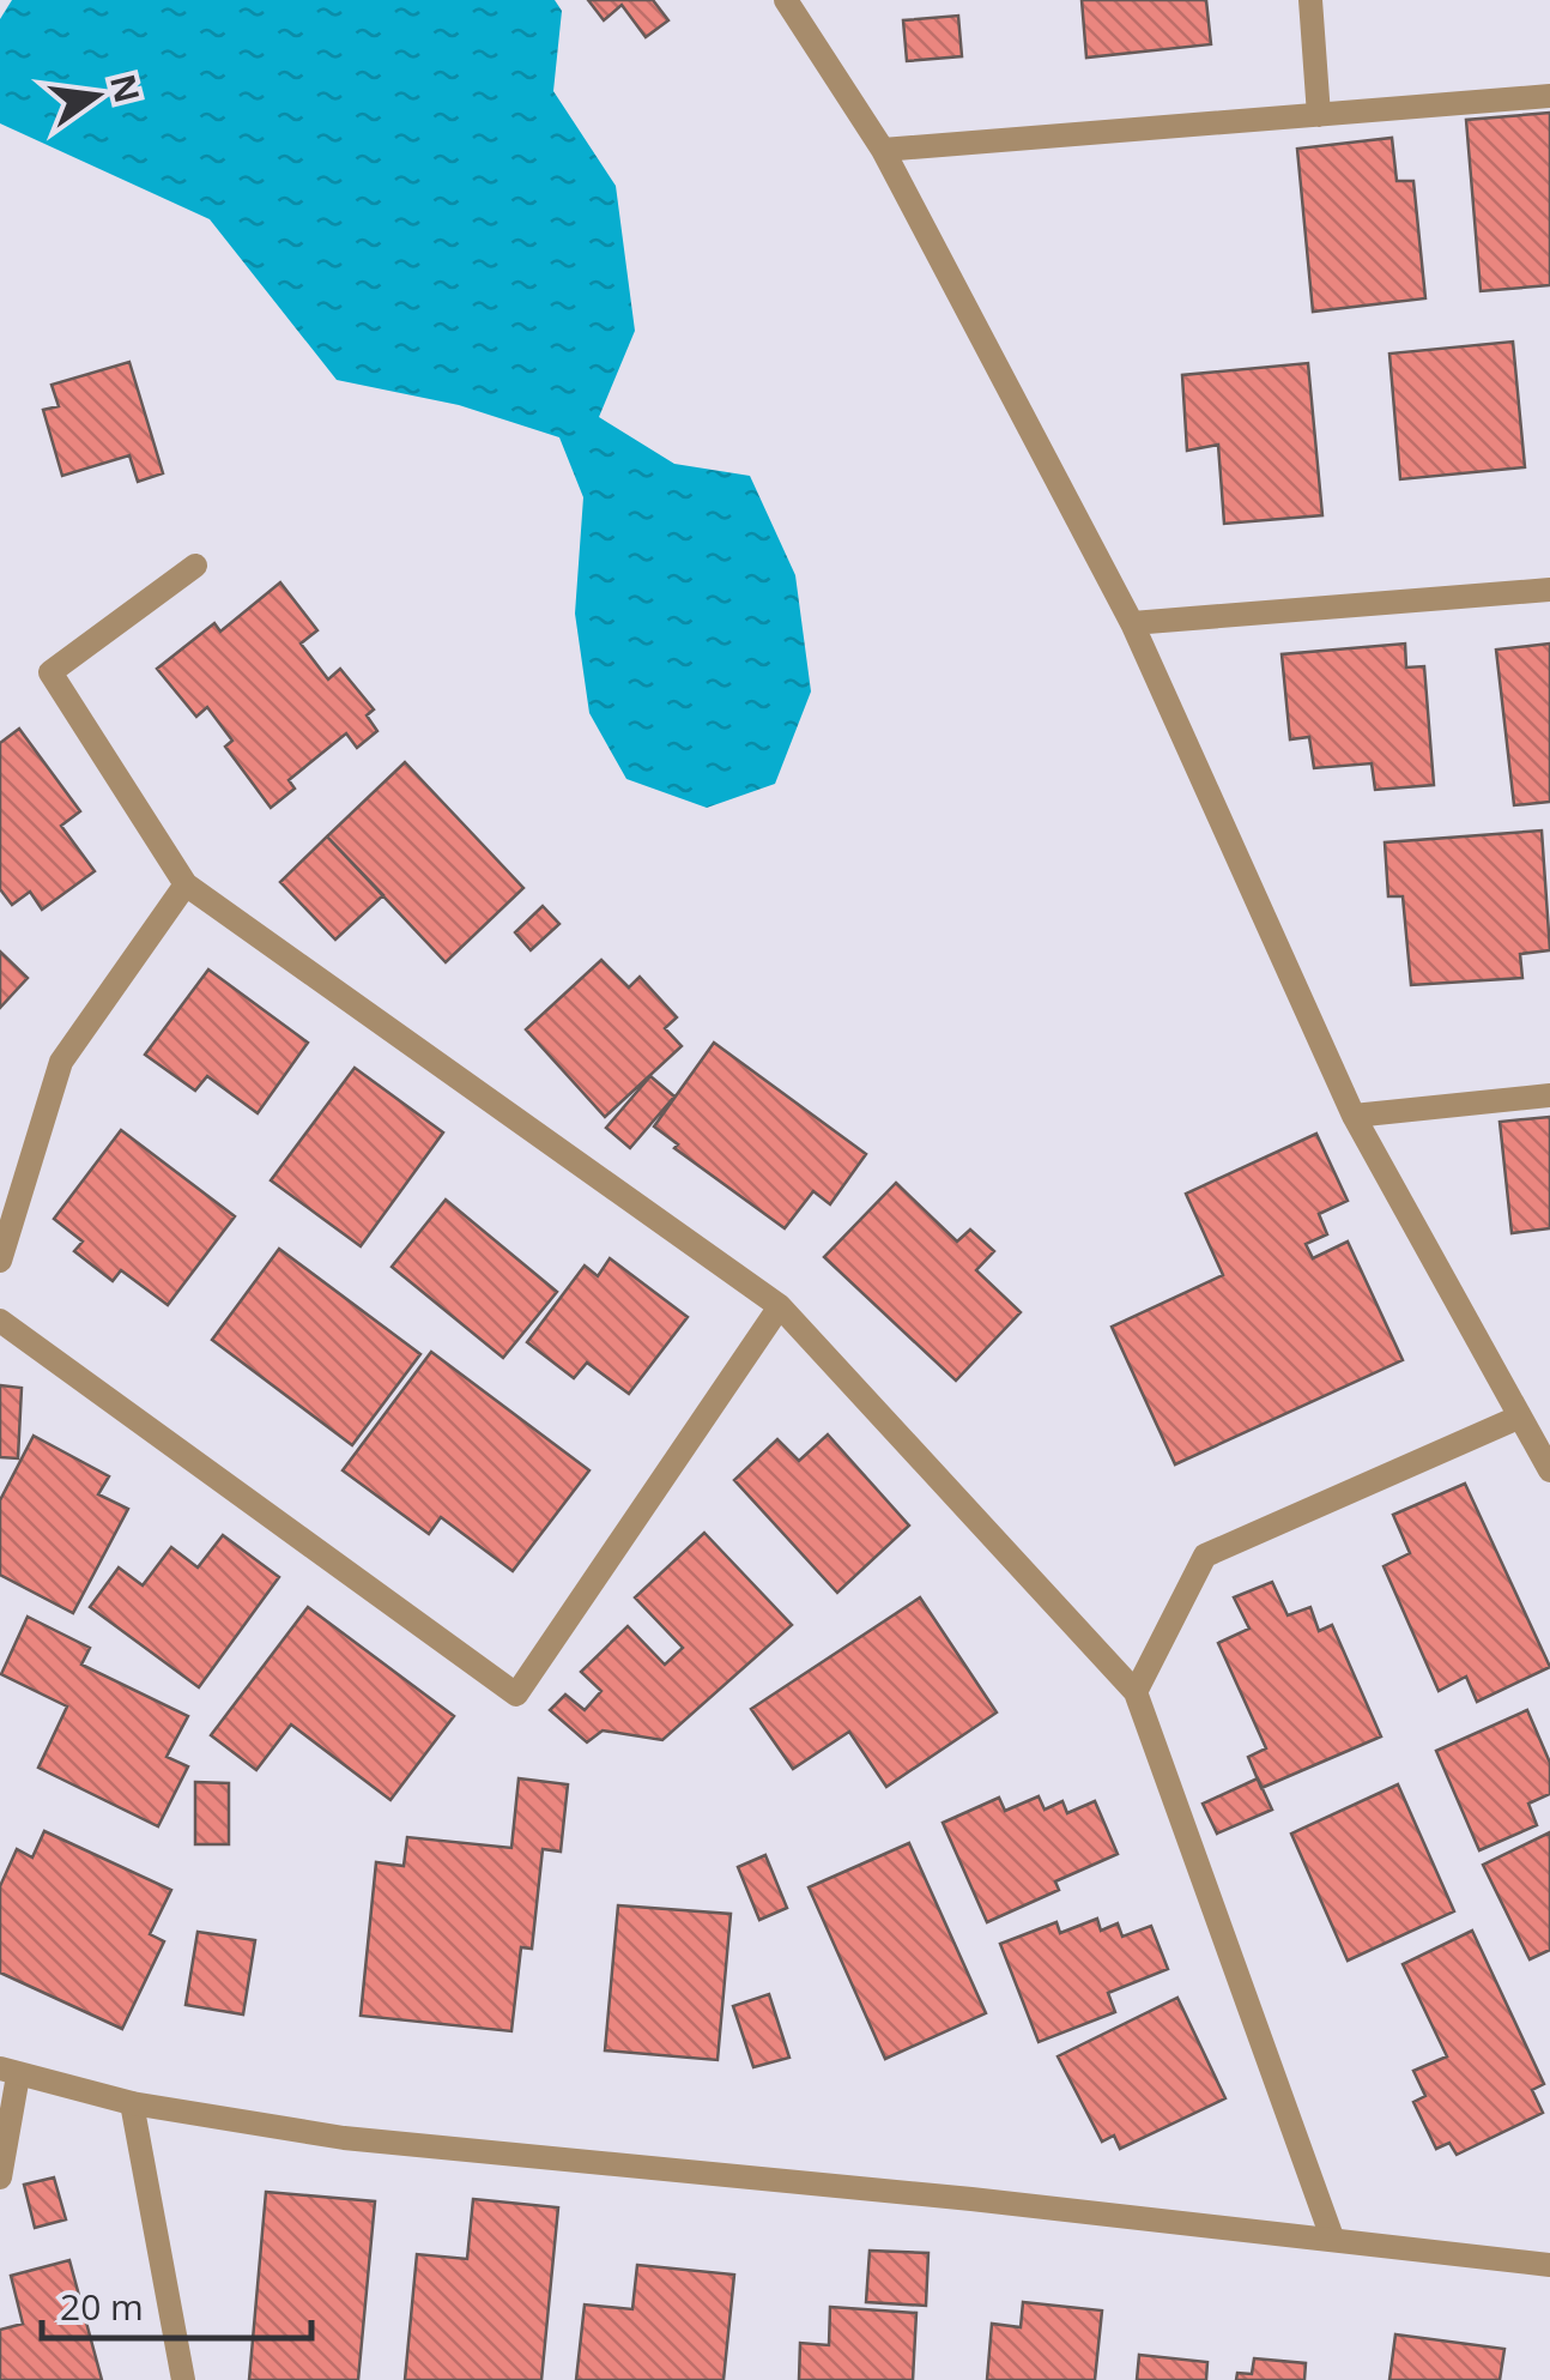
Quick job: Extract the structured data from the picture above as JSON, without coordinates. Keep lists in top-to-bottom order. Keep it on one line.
{"scale_bar":"20 m","north":"right"}
